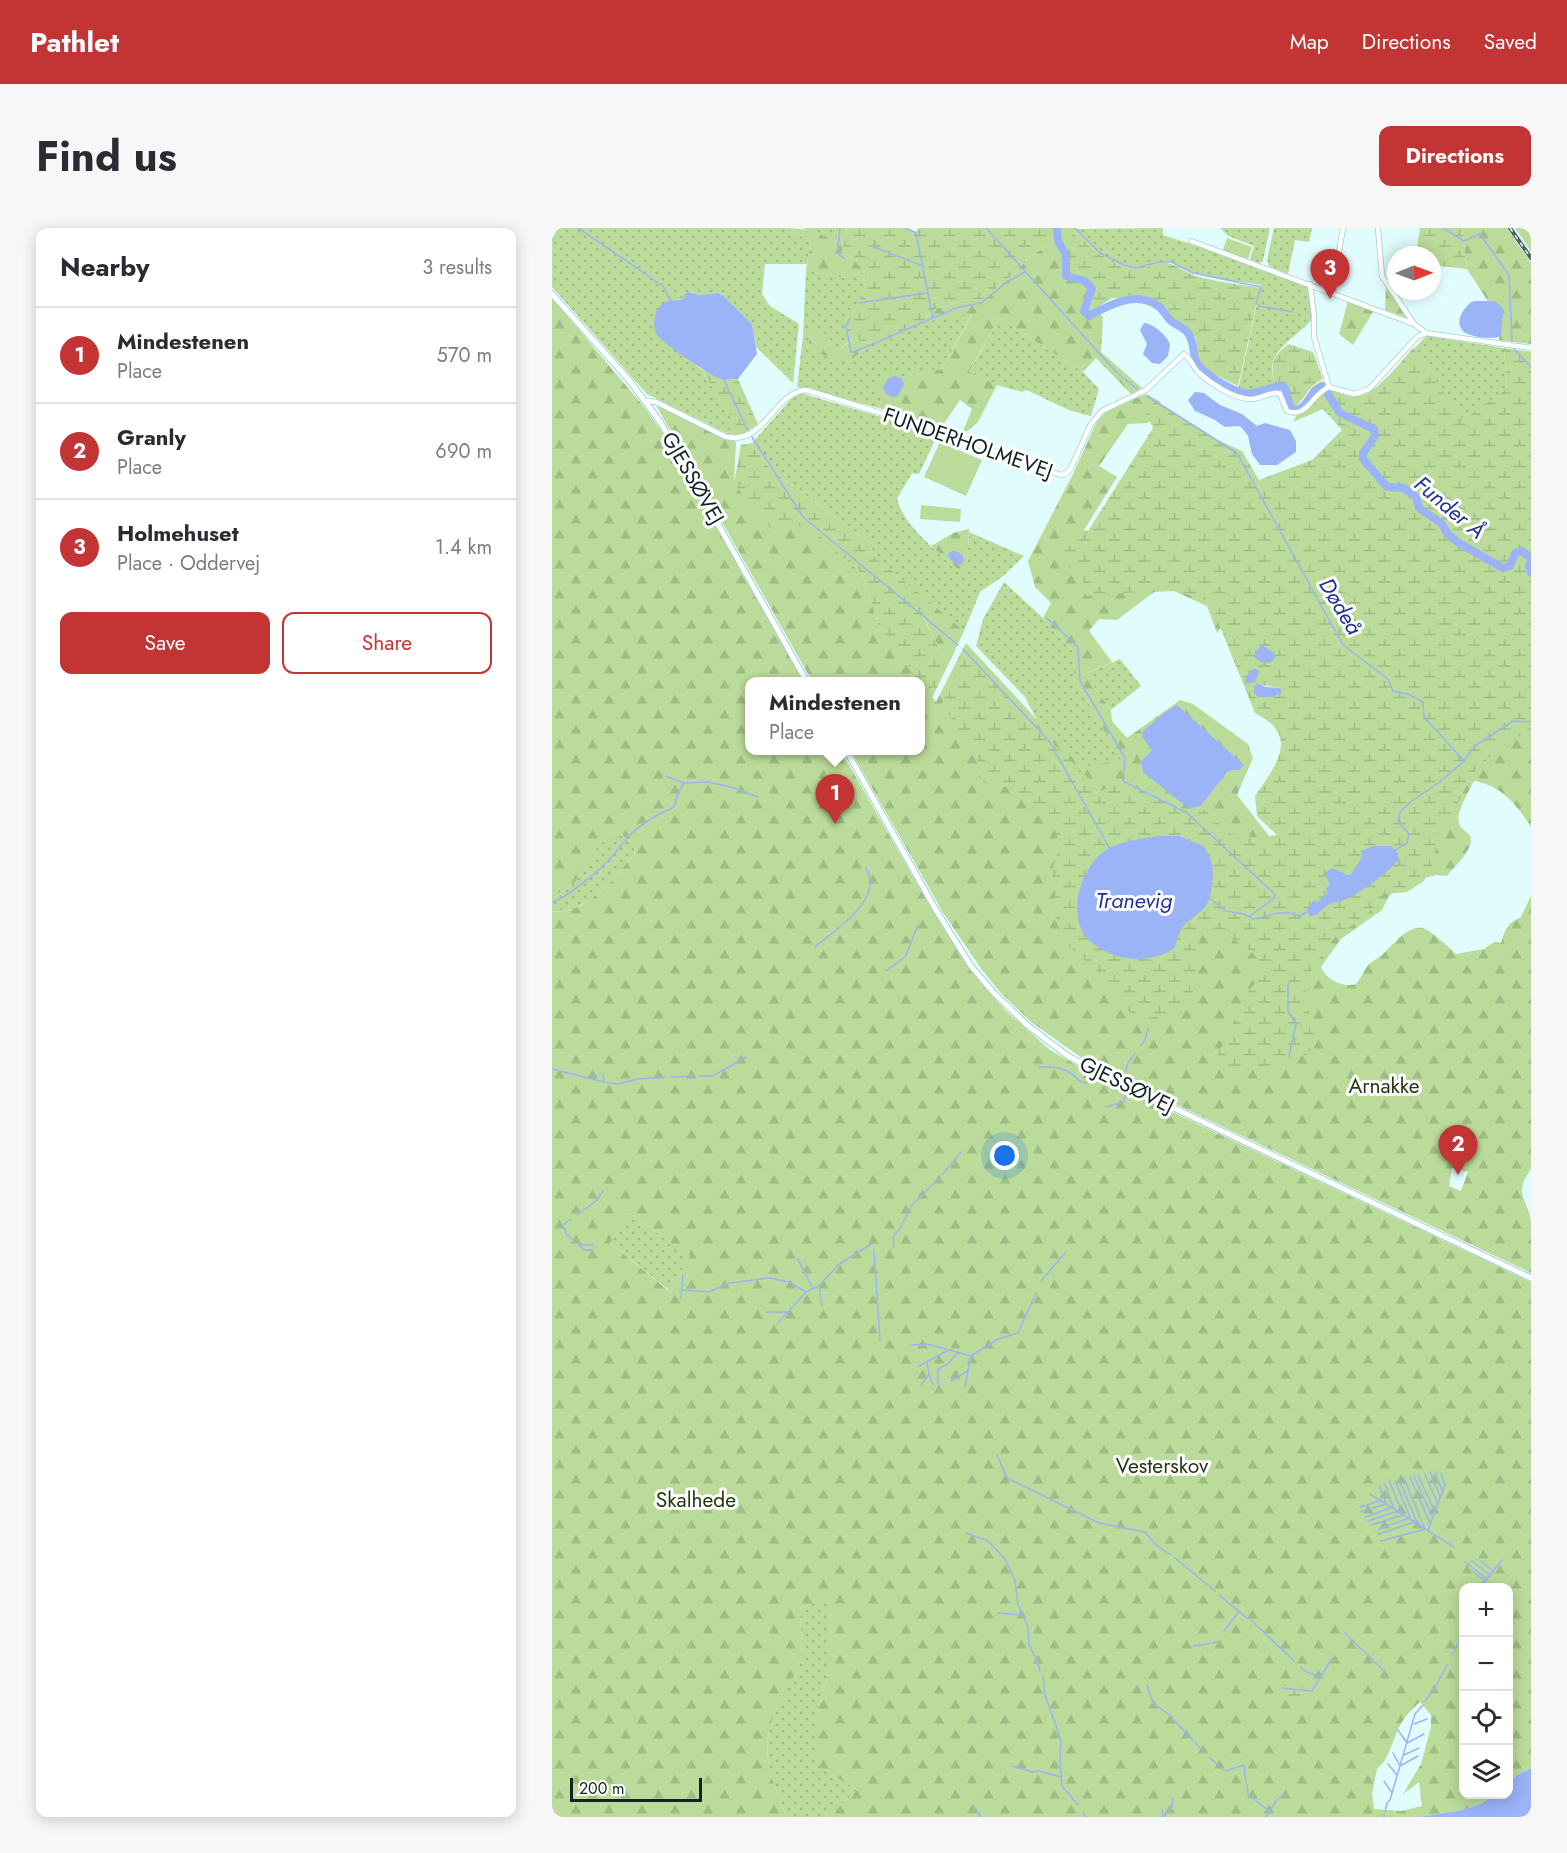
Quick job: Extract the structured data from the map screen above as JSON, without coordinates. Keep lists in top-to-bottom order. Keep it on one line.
{"streets":{"street":["FUNDERHOLMEVEJ","GJESSØVEJ"]},"crossings":[["FUNDERHOLMEVEJ","GJESSØVEJ"]],"water":["Funder Å","Dødeå","Tranevig"],"parks":["Arnakke","Vesterskov","Skalhede"],"scale_bar":"200 m","north":"right","page":{"header":"Pathlet","nav":["Map","Directions","Saved"],"title":"Find us","buttons":["Directions",["Save","Share"]],"heading":["Nearby","3 results"],"pins":["3","1","2"],"list":[{"mark":"1","name":"Mindestenen","note":"Place","value":"570 m"},{"mark":"2","name":"Granly","note":"Place","value":"690 m"},{"mark":"3","name":"Holmehuset","note":"Place · Oddervej","value":"1.4 km"}],"popup":["Mindestenen","Place"],"map_buttons":["+","−"],"scale":"200 m"}}
